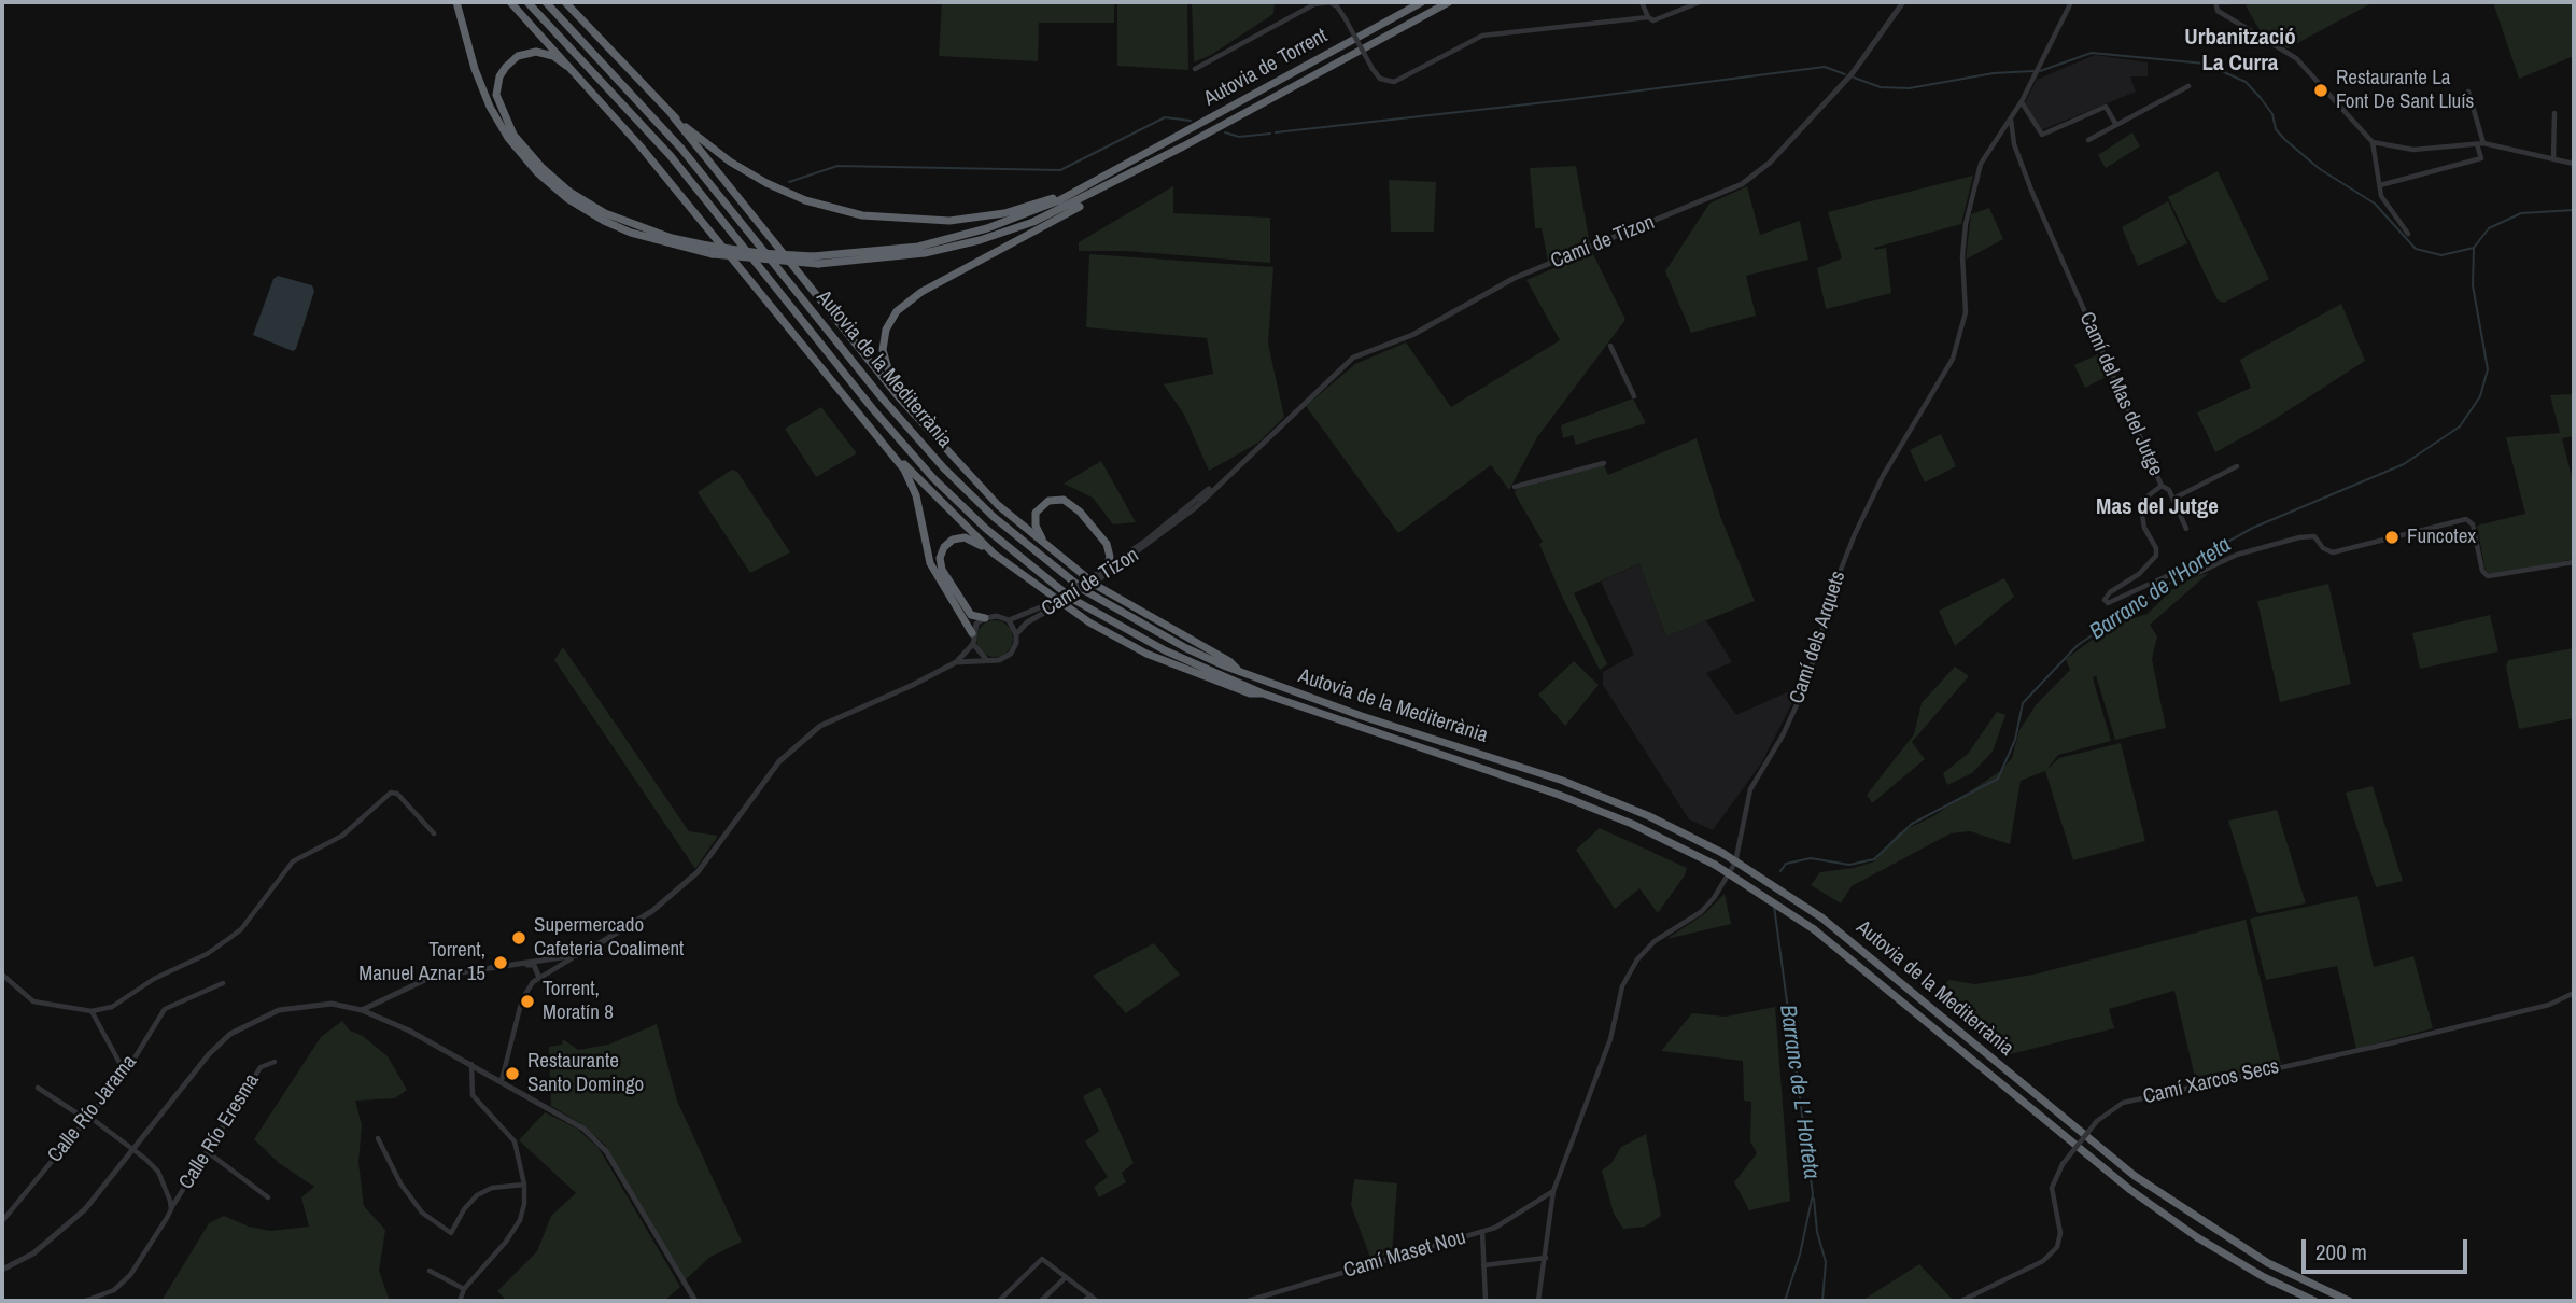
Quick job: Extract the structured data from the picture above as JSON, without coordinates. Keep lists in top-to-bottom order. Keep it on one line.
{"streets":{"highway":["Autovia de Torrent","Autovia de la Mediterrània"],"street":["Camí de Tizon","Camí del Mas del Jutge","Camí dels Arquets","Camí Xarcos Secs","Calle Río Jarama","Calle Río Eresma","Camí Maset Nou"]},"crossings":[["Camí del Mas del Jutge","Camí dels Arquets"],["Camí dels Arquets","Camí Maset Nou"]],"districts":["Urbanització La Curra","Mas del Jutge"],"water":["Barranc de l'Horteta","Barranc de L' Horteta"],"places":["Restaurante La Font De Sant Lluís","Funcotex","Supermercado Cafeteria Coaliment","Torrent, Manuel Aznar 15","Torrent, Moratín 8","Restaurante Santo Domingo"],"scale_bar":"200 m"}
